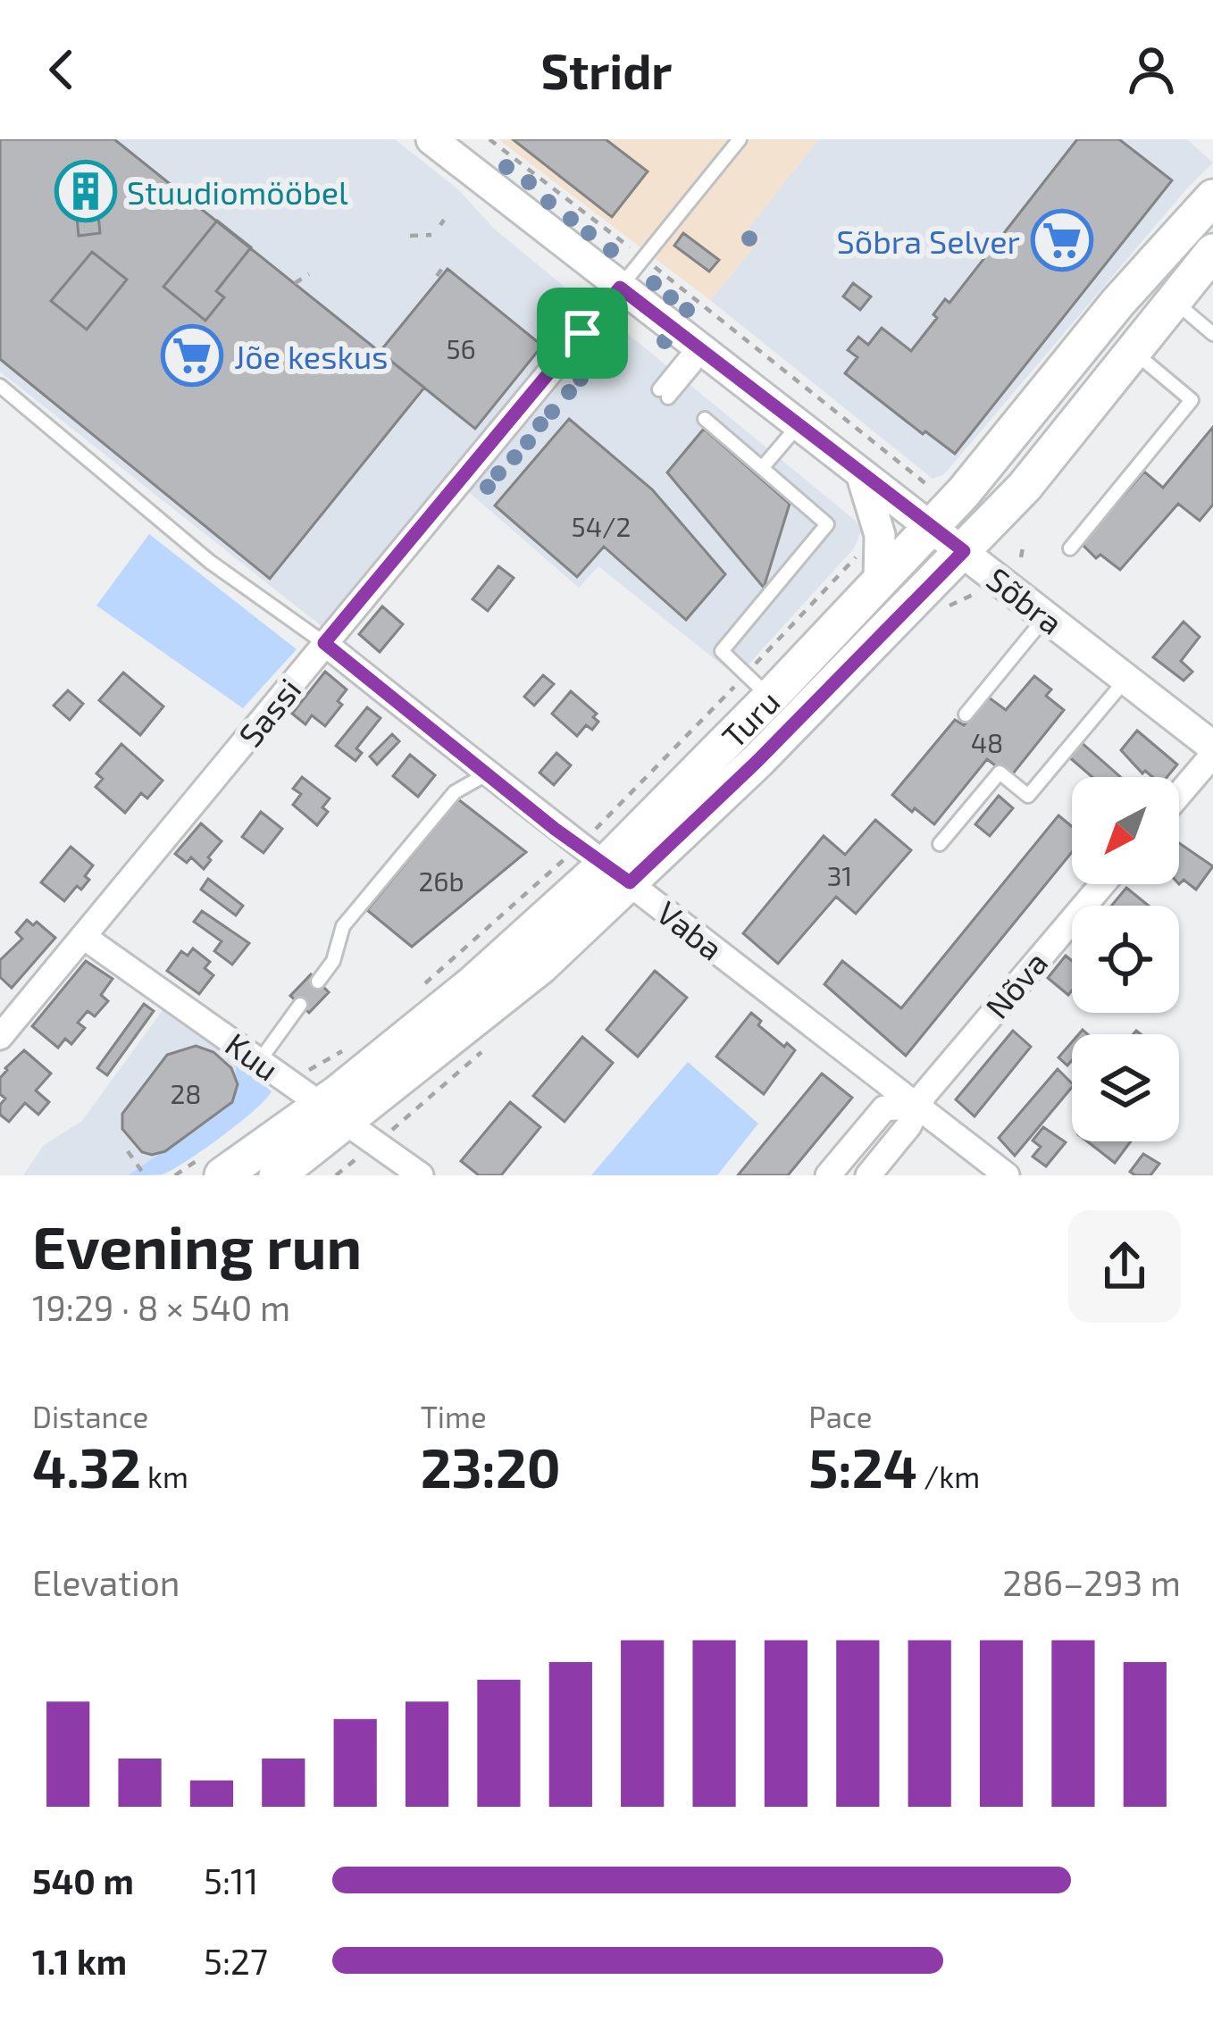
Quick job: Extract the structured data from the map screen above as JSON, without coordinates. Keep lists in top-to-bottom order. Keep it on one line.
{"streets":{"main road":["Turu"],"street":["Sõbra","Sassi","Vaba","Nõva","Kuu"]},"crossings":[["Sõbra","Sassi"],["Sõbra","Turu"],["Sassi","Vaba"],["Sassi","Kuu"],["Turu","Vaba"],["Turu","Kuu"],["Vaba","Nõva"]],"places":{"building":["Stuudiomööbel"],"supermarket":["Sõbra Selver","Jõe keskus"]},"house_numbers":["56","54/2","48","31","26b","28"],"north":"bottom left","page":{"header":"Stridr","heading":["Evening run","19:29 · 8 × 540 m"],"stats":[["Distance","4.32 km"],["Time","23:20"],["Pace","5:24 /km"]],"chart":["Elevation","286–293 m"],"list":[{"name":"540 m","note":"5:11"},{"name":"1.1 km","note":"5:27"}]}}
